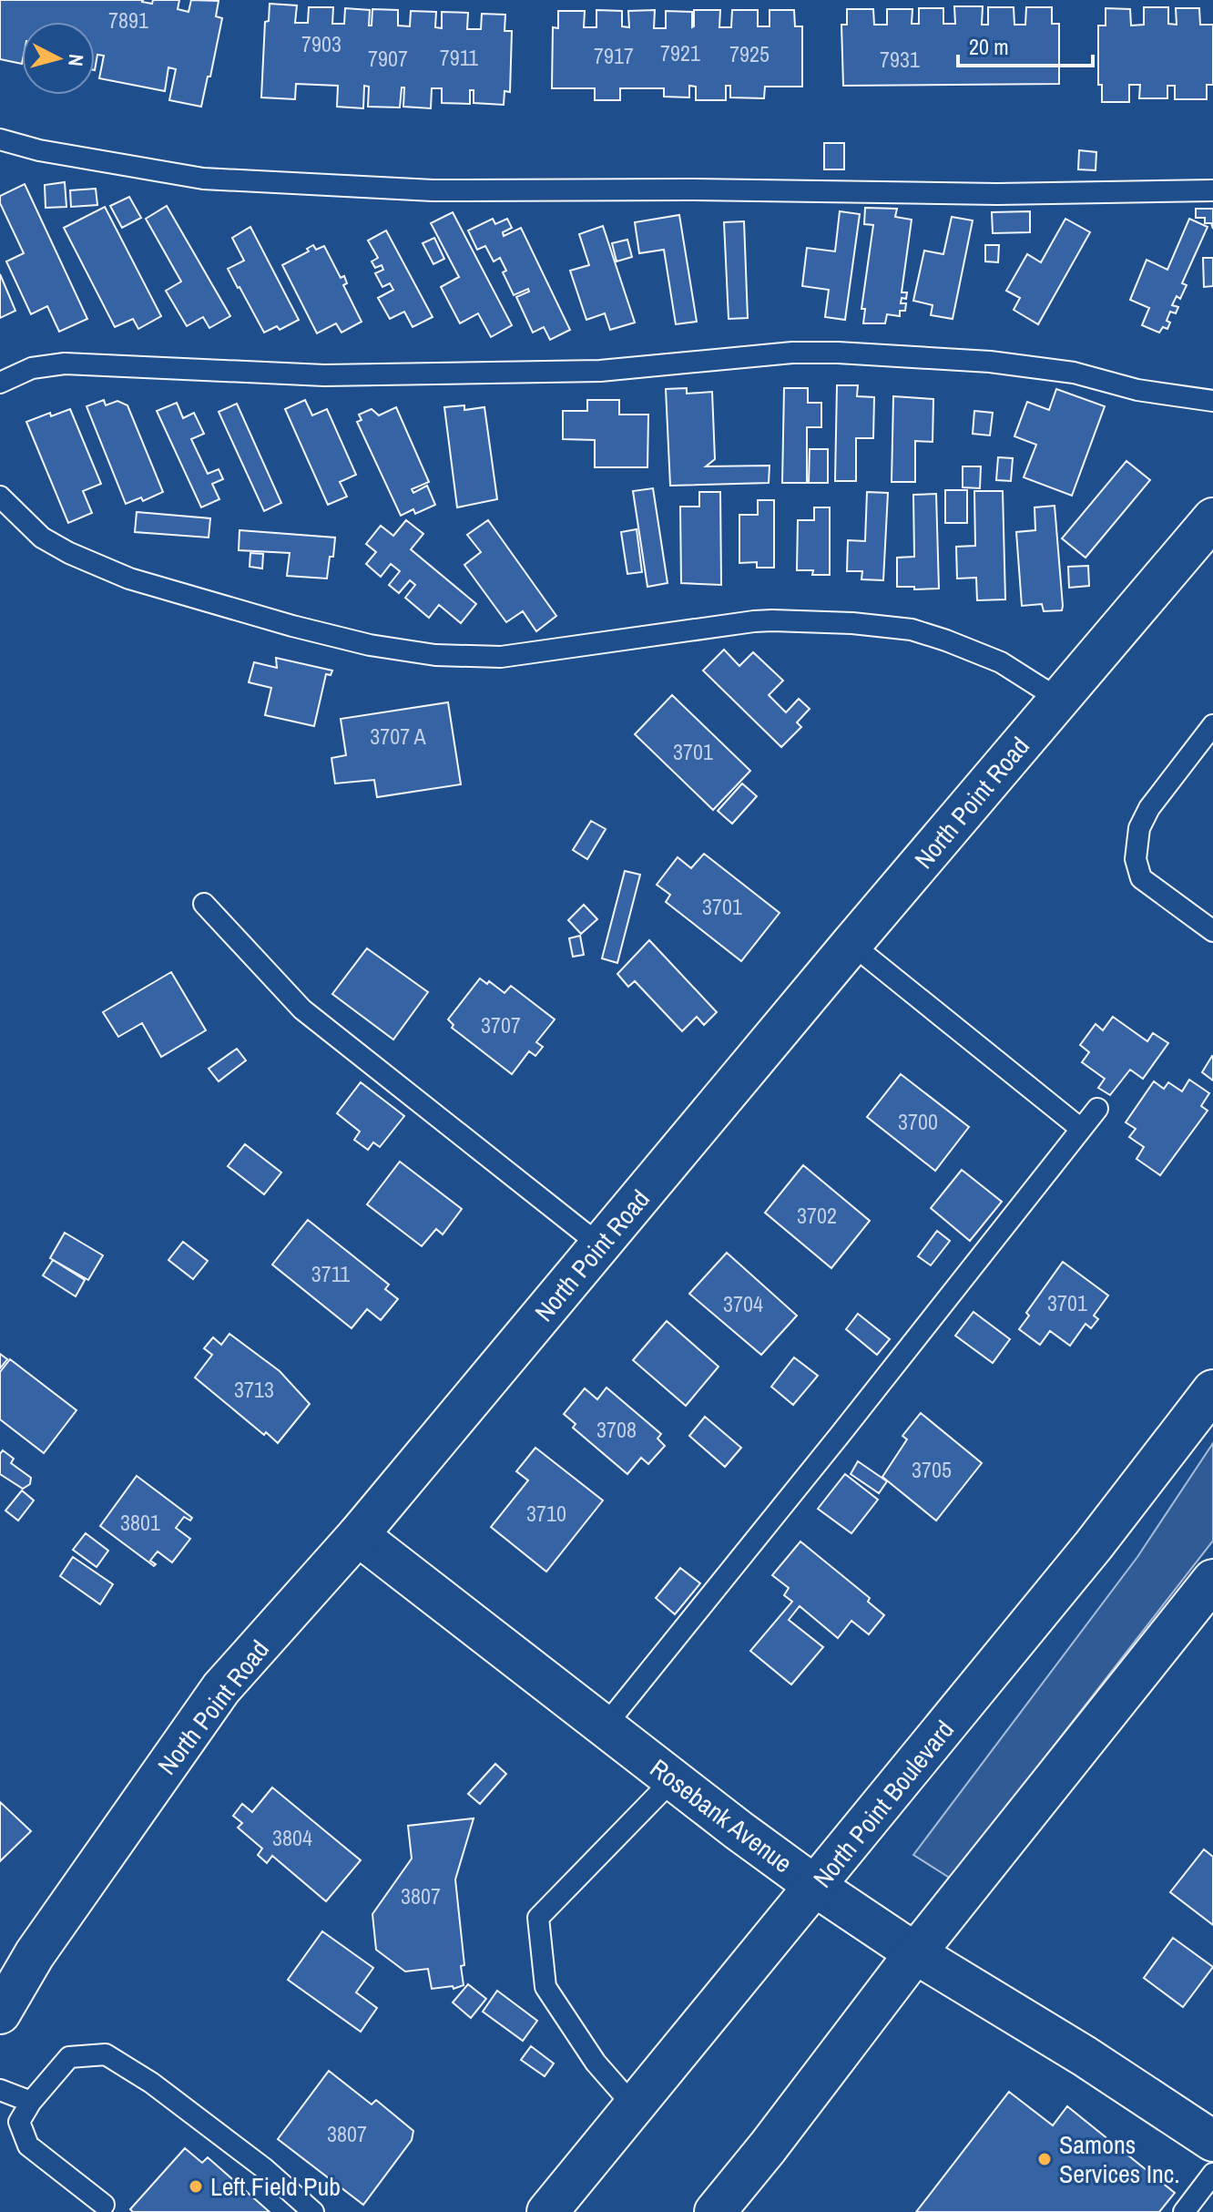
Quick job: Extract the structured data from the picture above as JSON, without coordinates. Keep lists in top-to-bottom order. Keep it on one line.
{"streets":{"street":["North Point Road","North Point Boulevard","Rosebank Avenue"]},"crossings":[["North Point Road","Rosebank Avenue"],["North Point Boulevard","Rosebank Avenue"]],"places":["Samons Services Inc.","Left Field Pub"],"house_numbers":["7891","7903","7921","7925","7917","7911","7907","7931","3707 A","3701","3701","3707","3700","3702","3711","3701","3704","3713","3708","3705","3710","3801","3804","3807","3807"],"scale_bar":"20 m","north":"right"}
